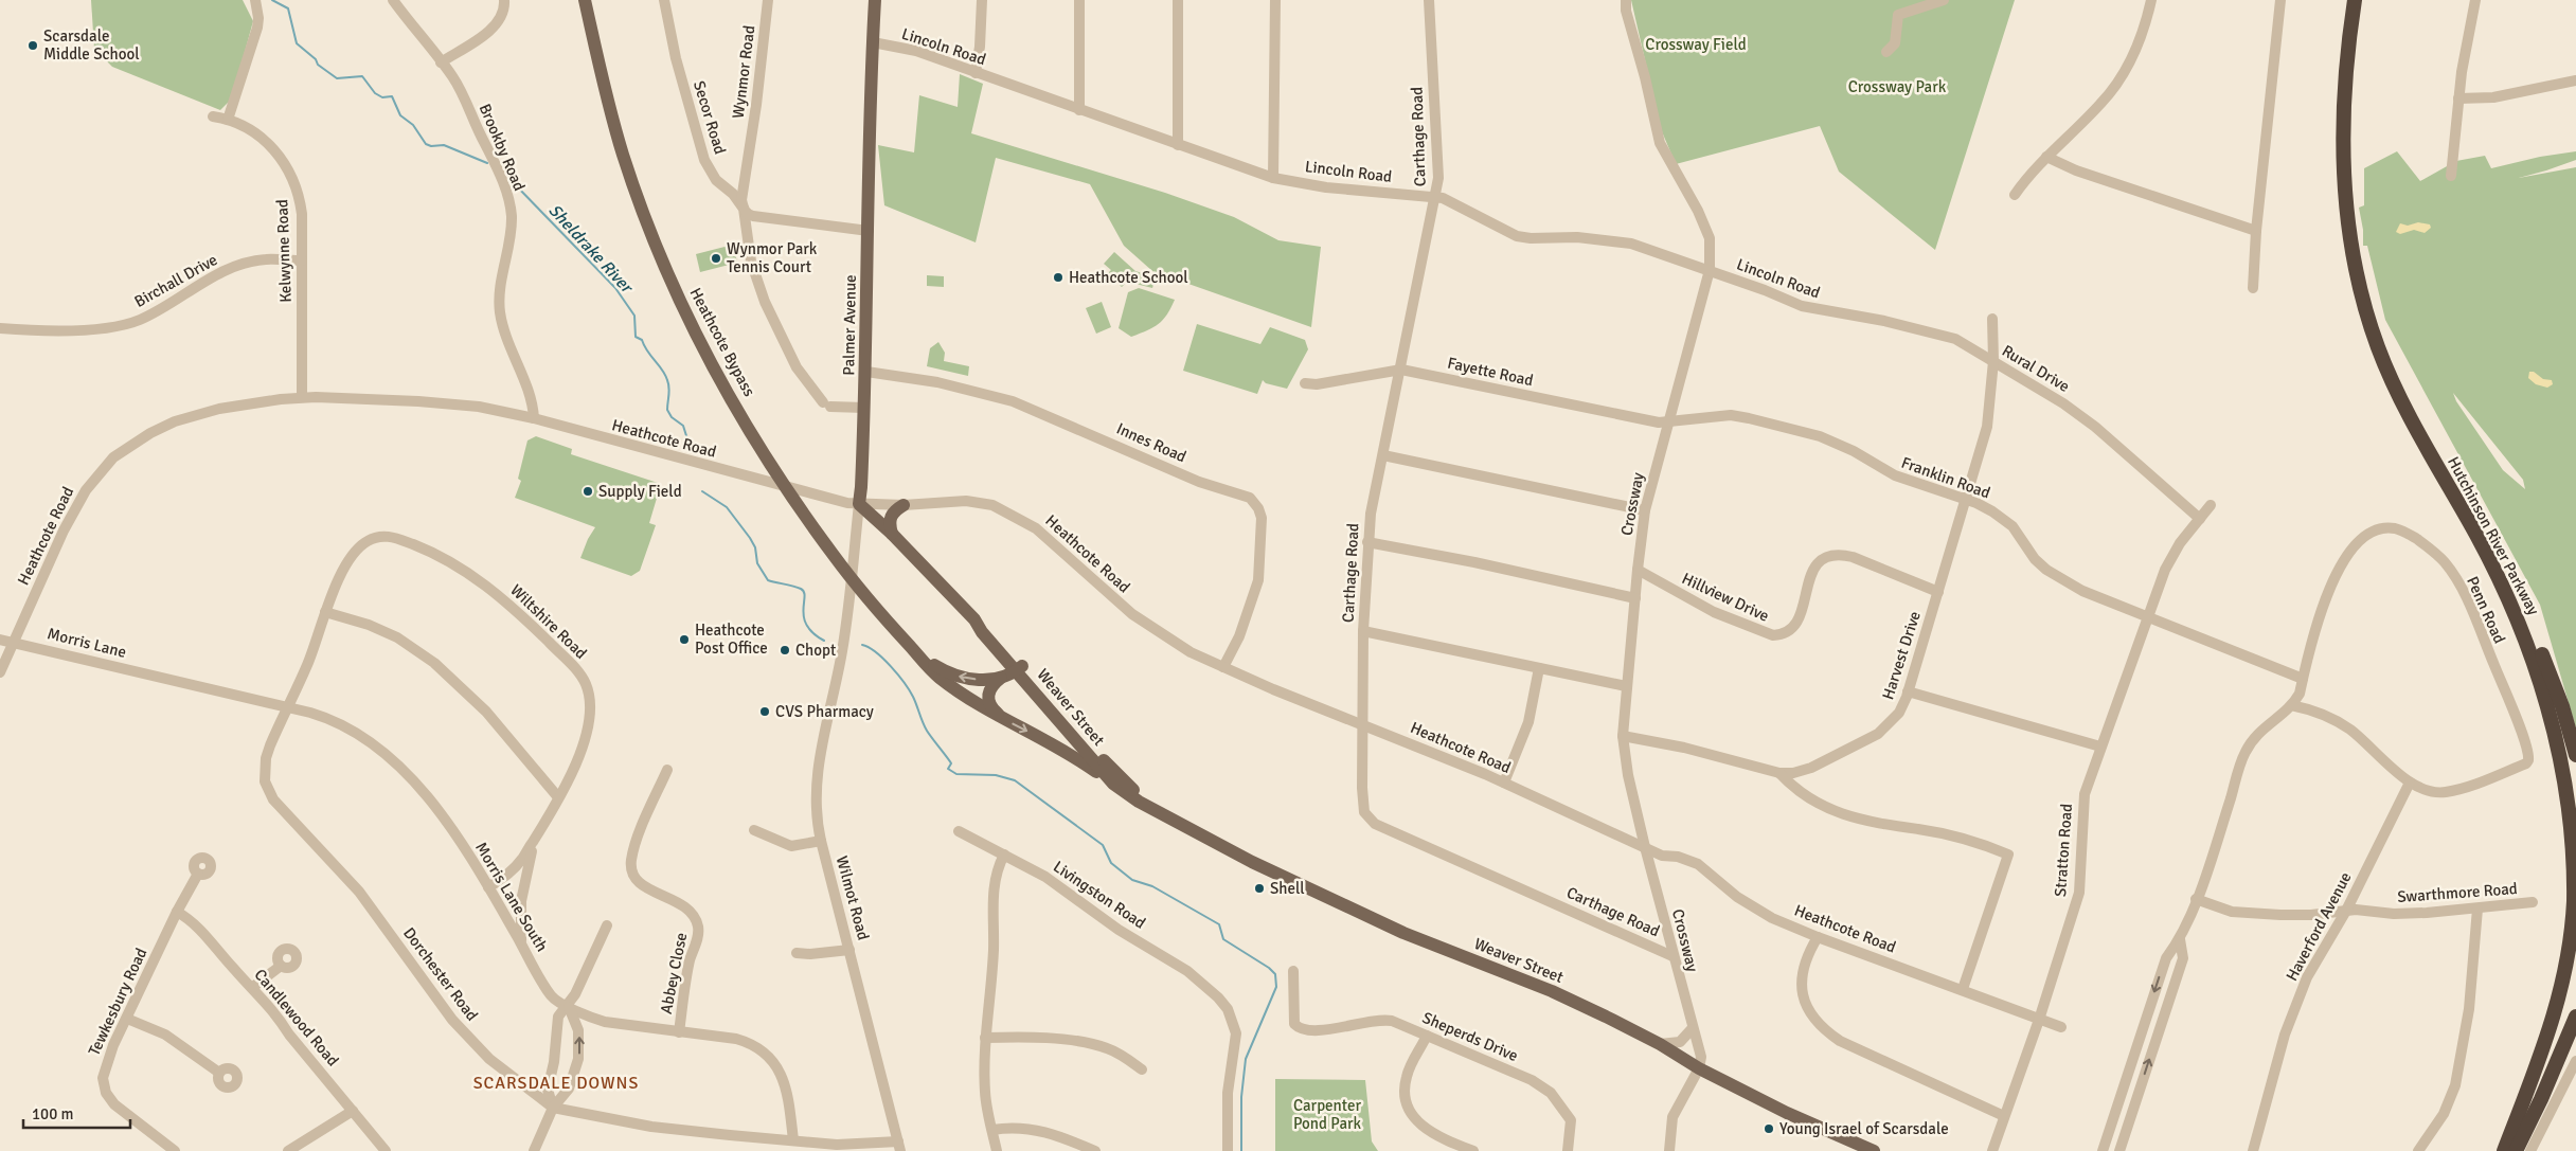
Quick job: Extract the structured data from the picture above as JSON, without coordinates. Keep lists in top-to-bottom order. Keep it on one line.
{"streets":{"highway":["Hutchinson River Parkway"],"main road":["Palmer Avenue","Heathcote Bypass","Weaver Street"],"street":["Lincoln Road","Wynmor Road","Secor Road","Carthage Road","Brookby Road","Kelwynne Road","Birchall Drive","Rural Drive","Fayette Road","Heathcote Road","Innes Road","Franklin Road","Crossway","Hillview Drive","Penn Road","Wiltshire Road","Morris Lane","Harvest Drive","Stratton Road","Swarthmore Road","Livingston Road","Morris Lane South","Wilmot Road","Haverford Avenue","Abbey Close","Dorchester Road","Tewkesbury Road","Candlewood Road","Sheperds Drive"]},"crossings":[["Lincoln Road","Carthage Road"],["Lincoln Road","Palmer Avenue"],["Lincoln Road","Rural Drive"],["Lincoln Road","Crossway"],["Wynmor Road","Secor Road"],["Carthage Road","Fayette Road"],["Carthage Road","Heathcote Road"],["Carthage Road","Crossway"],["Brookby Road","Heathcote Road"],["Kelwynne Road","Birchall Drive"],["Kelwynne Road","Heathcote Road"],["Palmer Avenue","Heathcote Road"],["Palmer Avenue","Innes Road"],["Palmer Avenue","Weaver Street"],["Palmer Avenue","Wilmot Road"],["Heathcote Bypass","Weaver Street"],["Rural Drive","Harvest Drive"],["Rural Drive","Stratton Road"],["Fayette Road","Franklin Road"],["Fayette Road","Crossway"],["Heathcote Road","Innes Road"],["Heathcote Road","Crossway"],["Heathcote Road","Morris Lane"],["Heathcote Road","Weaver Street"],["Heathcote Road","Stratton Road"],["Franklin Road","Crossway"],["Franklin Road","Penn Road"],["Franklin Road","Harvest Drive"],["Franklin Road","Stratton Road"],["Crossway","Hillview Drive"],["Crossway","Harvest Drive"],["Crossway","Weaver Street"],["Hillview Drive","Harvest Drive"],["Penn Road","Haverford Avenue"],["Wiltshire Road","Morris Lane South"],["Wiltshire Road","Dorchester Road"],["Morris Lane","Morris Lane South"],["Swarthmore Road","Haverford Avenue"],["Morris Lane South","Abbey Close"],["Morris Lane South","Dorchester Road"],["Wilmot Road","Dorchester Road"],["Tewkesbury Road","Candlewood Road"]],"districts":["SCARSDALE DOWNS"],"water":["Sheldrake River"],"parks":["Crossway Field","Crossway Park","Carpenter Pond Park"],"places":["Scarsdale Middle School","Wynmor Park Tennis Court","Heathcote School","Supply Field","Heathcote Post Office","Chopt","CVS Pharmacy","Shell","Young Israel of Scarsdale"],"scale_bar":"100 m"}
